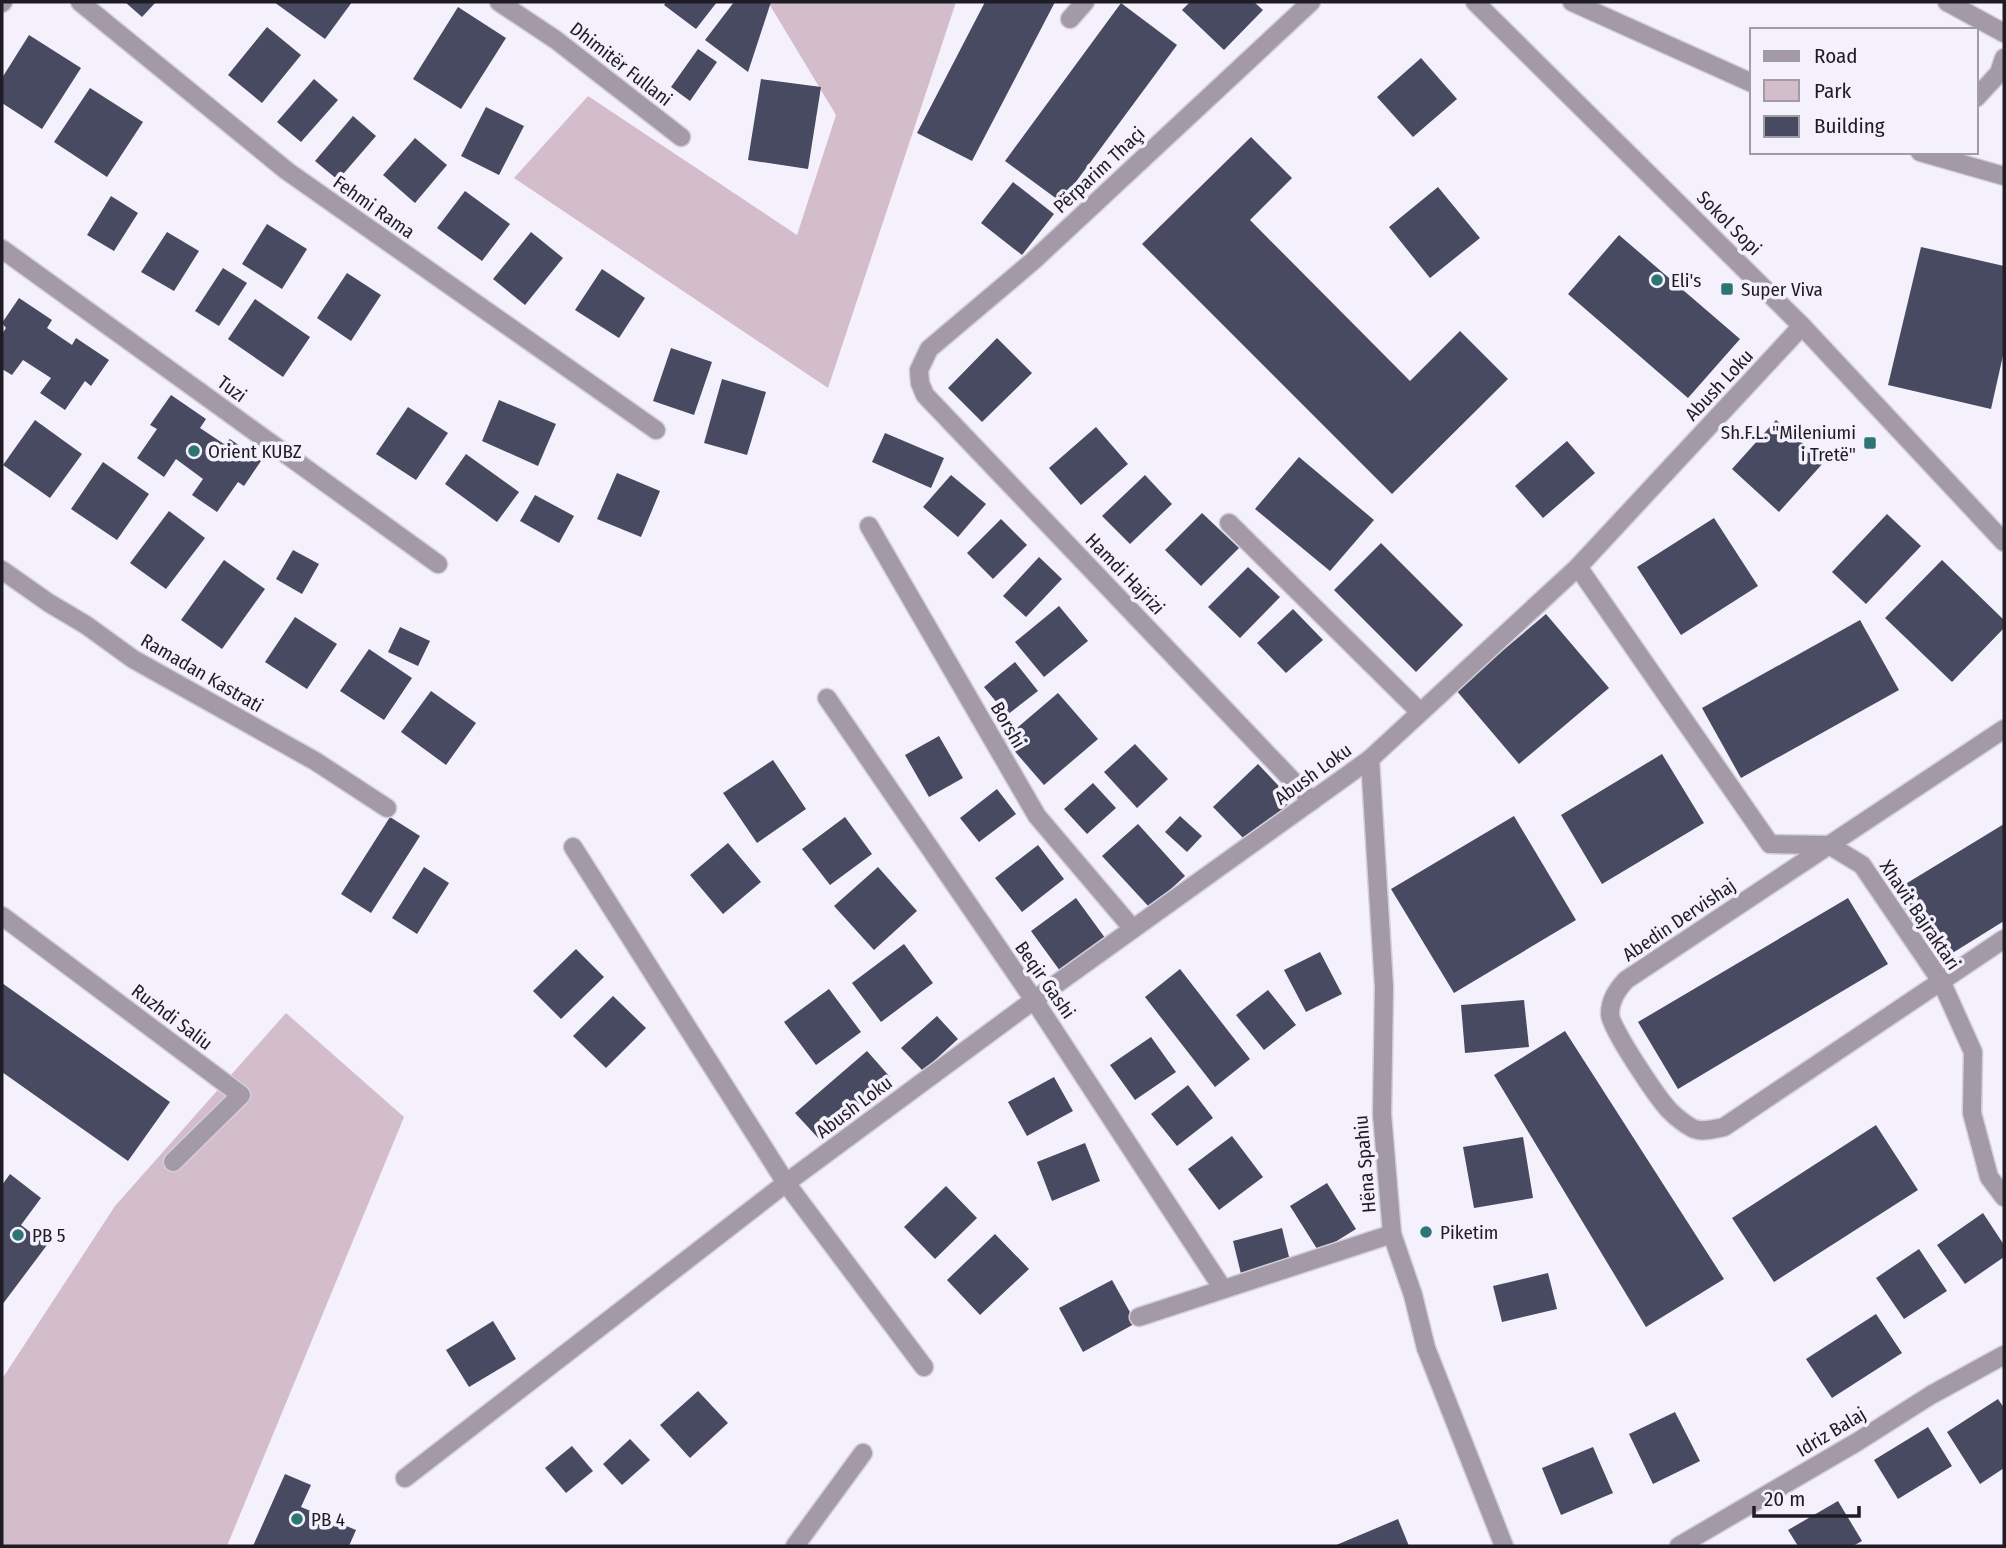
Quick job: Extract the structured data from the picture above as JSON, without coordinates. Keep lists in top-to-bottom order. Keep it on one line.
{"streets":{"street":["Dhimitër Fullani","Përparim Thaçi","Fehmi Rama","Sokol Sopi","Abush Loku","Tuzi","Hamdi Hajrizi","Ramadan Kastrati","Borshi","Xhavit Bajraktari","Abedin Dervishaj","Beqir Gashi","Ruzhdi Saliu","Hëna Spahiu","Idriz Balaj"]},"crossings":[["Përparim Thaçi","Hamdi Hajrizi"],["Sokol Sopi","Abush Loku"],["Abush Loku","Hamdi Hajrizi"],["Abush Loku","Borshi"],["Abush Loku","Beqir Gashi"],["Abush Loku","Hëna Spahiu"],["Xhavit Bajraktari","Abedin Dervishaj"]],"places":{"other":["Eli's","Orient KUBZ","Piketim","PB 5","PB 4"],"transit":["Super Viva","Sh.F.L. \"Mileniumi i Tretë\""]},"legend":["Road","Park","Building"],"scale_bar":"20 m"}
